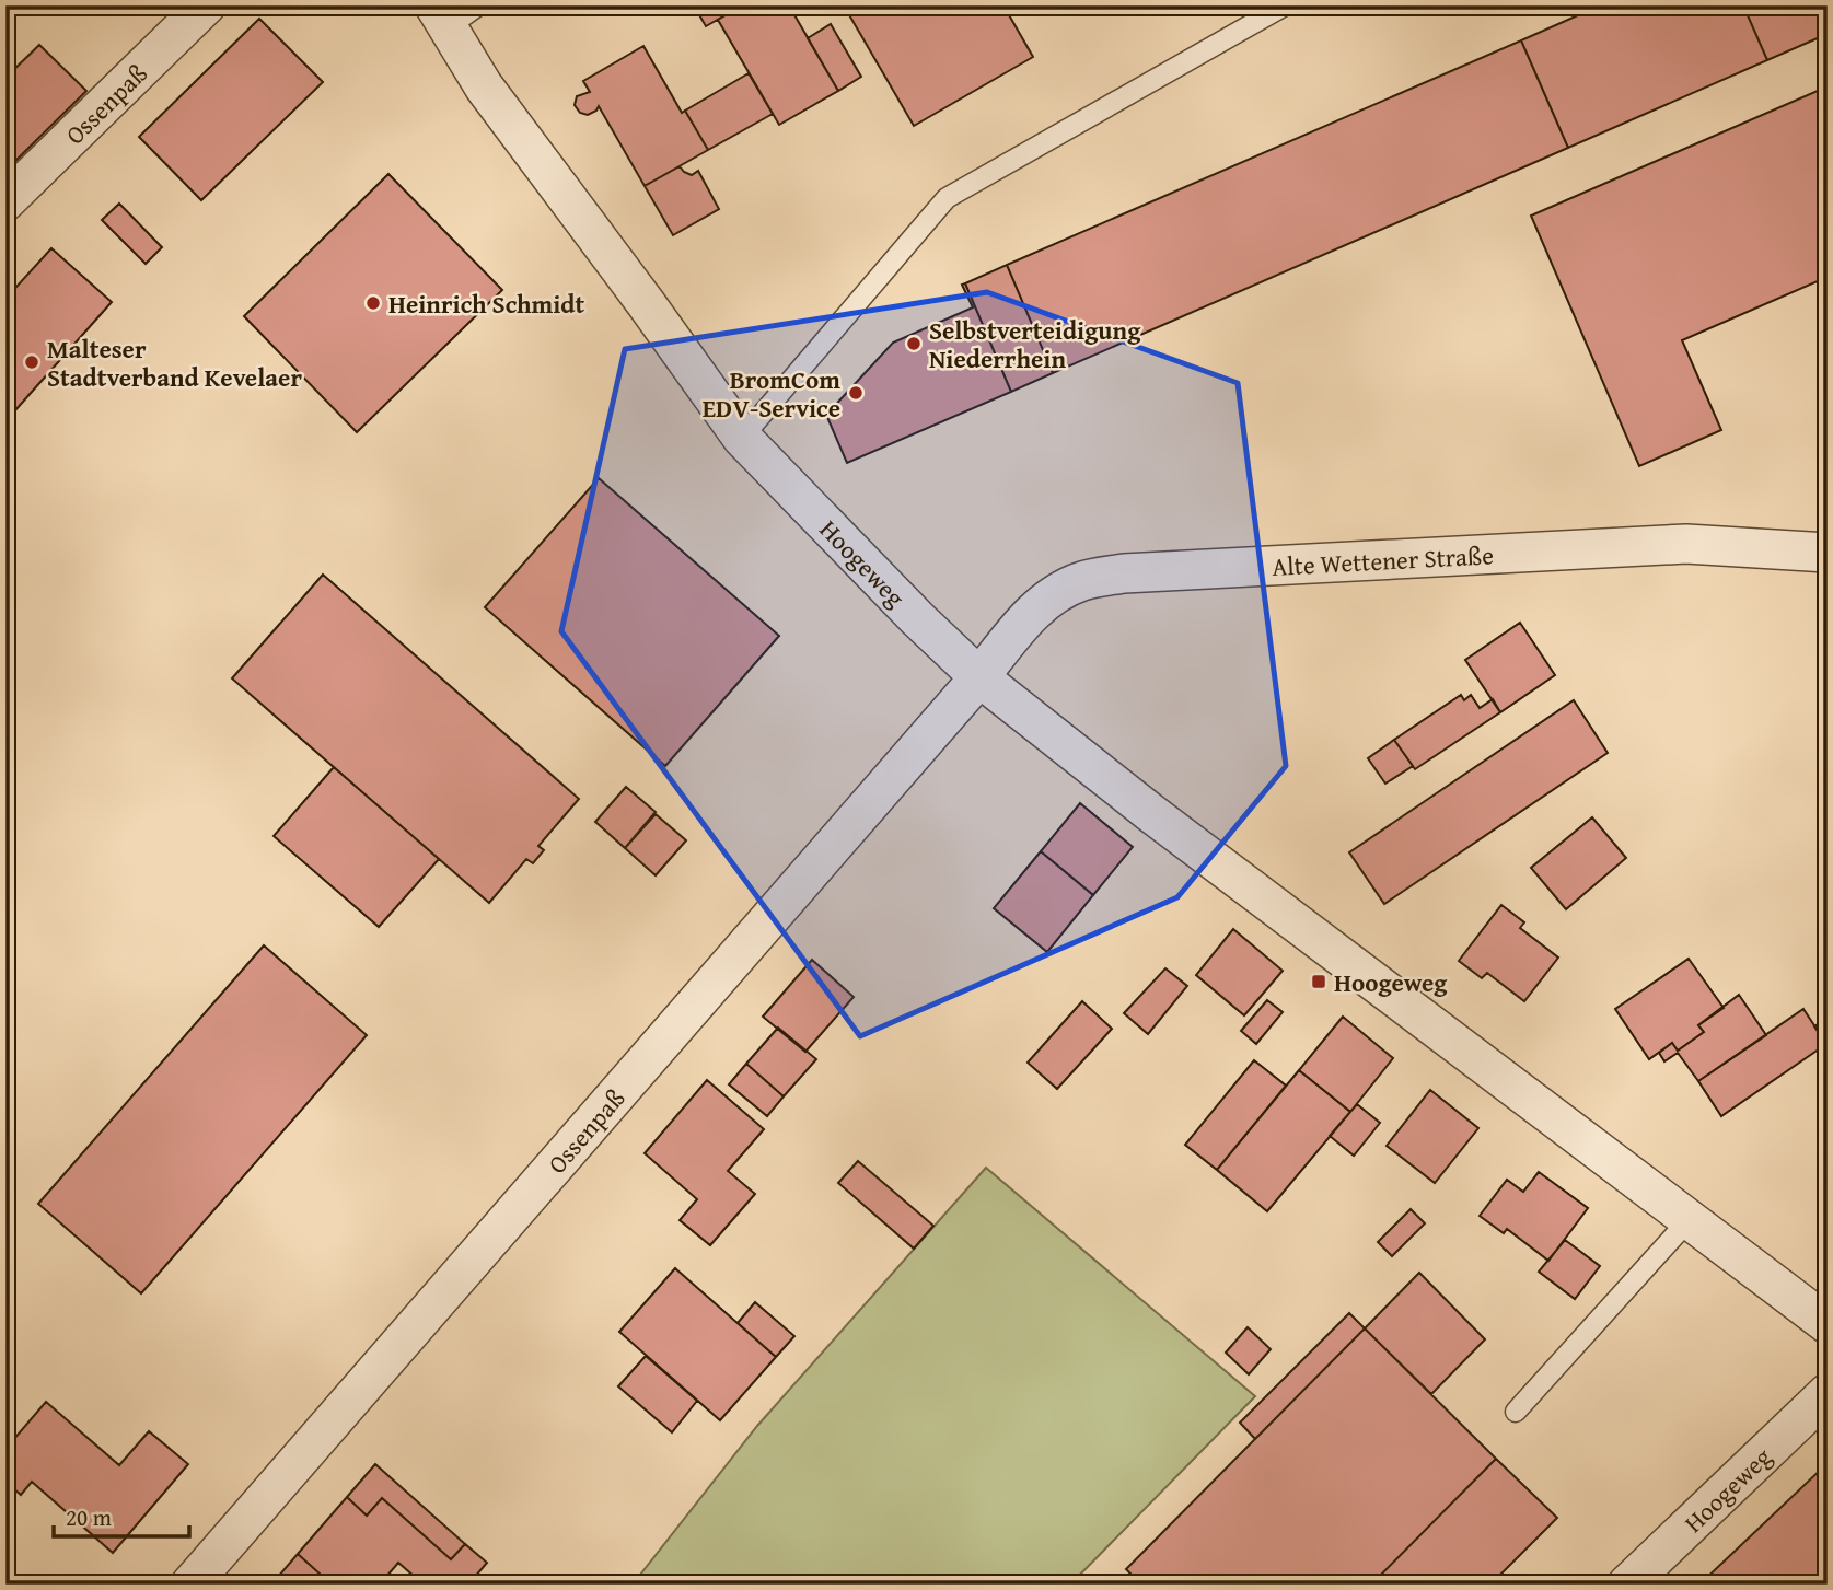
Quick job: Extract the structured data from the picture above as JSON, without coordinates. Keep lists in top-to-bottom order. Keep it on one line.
{"streets":{"street":["Ossenpaß","Alte Wettener Straße","Hoogeweg"]},"crossings":[["Ossenpaß","Alte Wettener Straße"],["Ossenpaß","Hoogeweg"],["Alte Wettener Straße","Hoogeweg"]],"places":{"other":["Heinrich Schmidt","Selbstverteidigung Niederrhein","Malteser Stadtverband Kevelaer","BromCom EDV-Service"],"transit":["Hoogeweg"]},"scale_bar":"20 m"}
